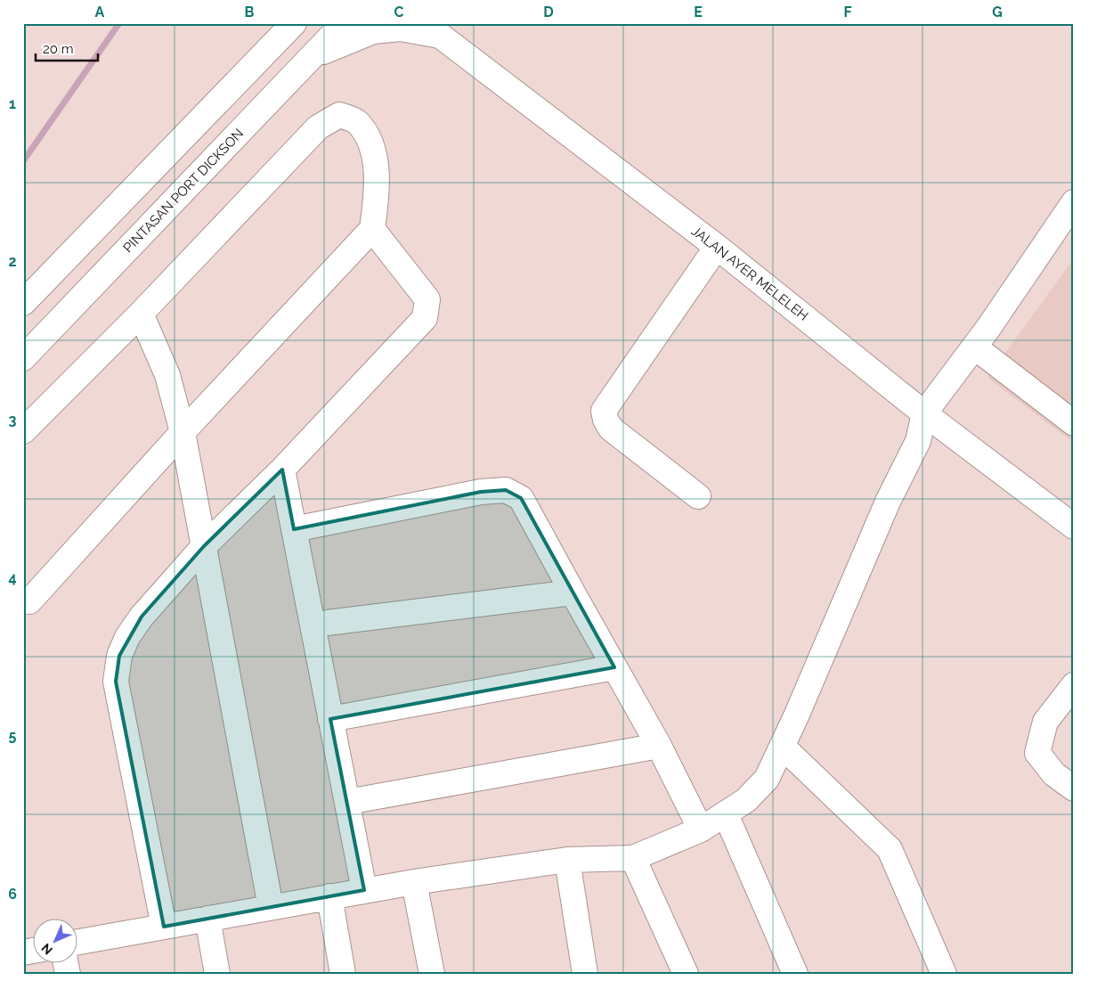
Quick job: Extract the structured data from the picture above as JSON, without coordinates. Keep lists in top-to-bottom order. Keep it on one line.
{"streets":{"main road":["PINTASAN PORT DICKSON","JALAN AYER MELELEH"]},"scale_bar":"20 m","north":"bottom left","grid":{"columns":["A","B","C","D","E","F","G"],"rows":["1","2","3","4","5","6"]}}
